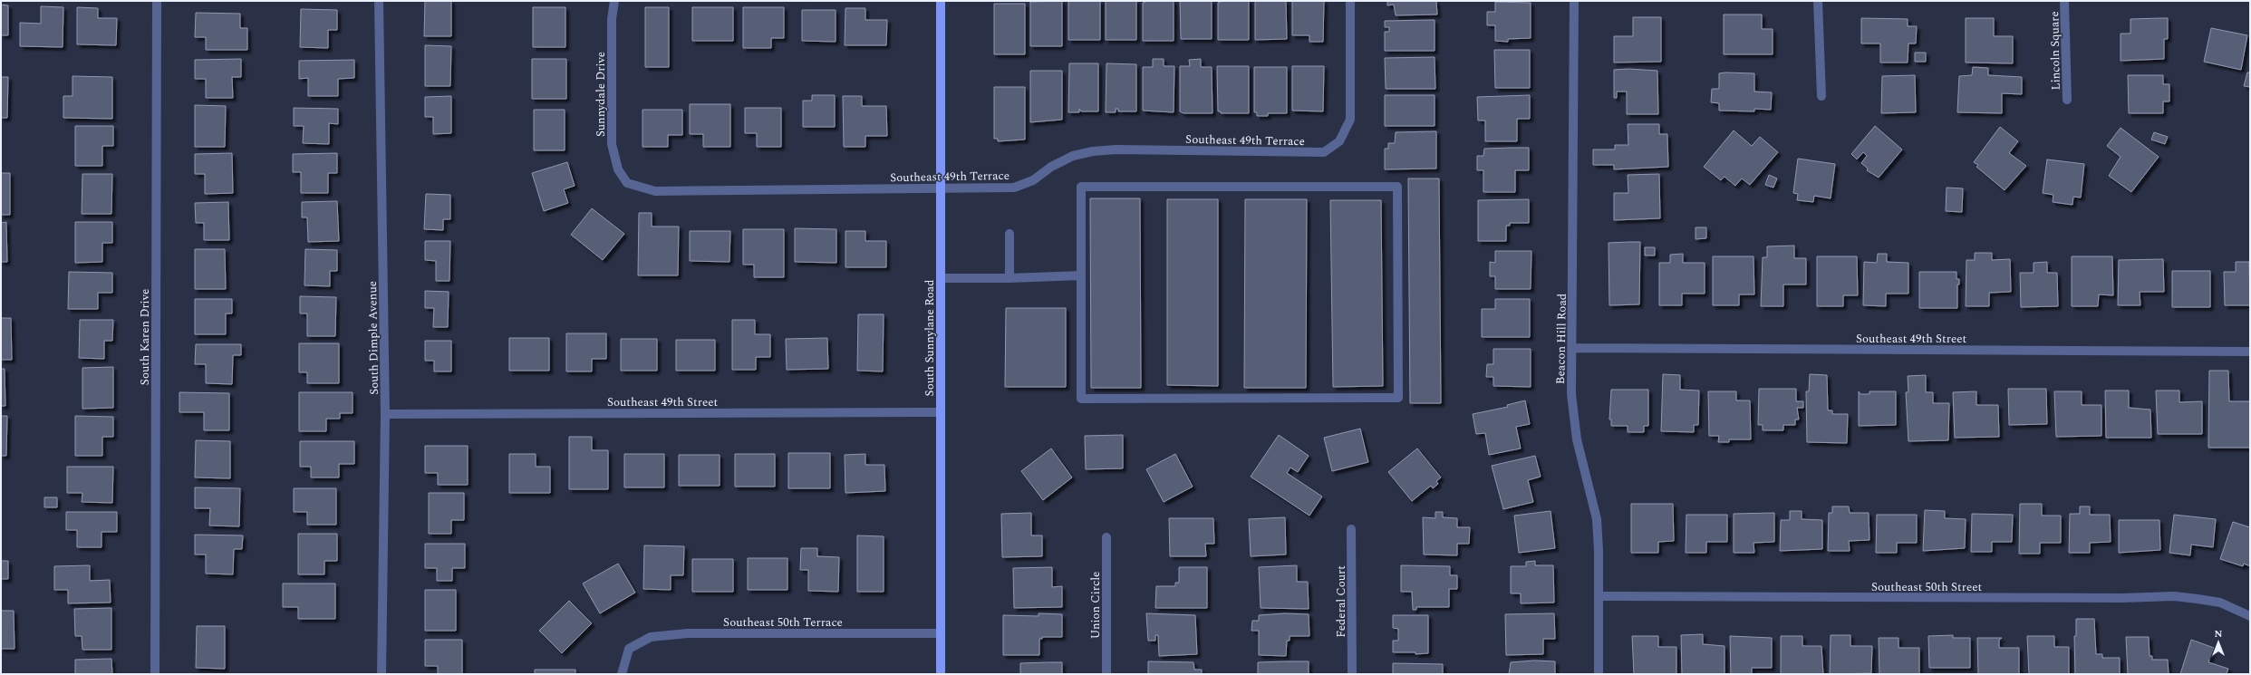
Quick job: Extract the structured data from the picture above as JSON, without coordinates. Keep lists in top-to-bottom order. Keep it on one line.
{"streets":{"main road":["South Sunnylane Road"],"street":["Lincoln Square","Sunnydale Drive","Southeast 49th Terrace","South Karen Drive","South Dimple Avenue","Southeast 49th Street","Beacon Hill Road","Southeast 50th Street","Federal Court","Union Circle","Southeast 50th Terrace"]},"crossings":[["Sunnydale Drive","Southeast 49th Terrace"],["Southeast 49th Terrace","South Sunnylane Road"],["South Dimple Avenue","Southeast 49th Street"],["South Sunnylane Road","Southeast 49th Street"],["South Sunnylane Road","Southeast 50th Terrace"],["Southeast 49th Street","Beacon Hill Road"],["Beacon Hill Road","Southeast 50th Street"]],"north":"top"}
